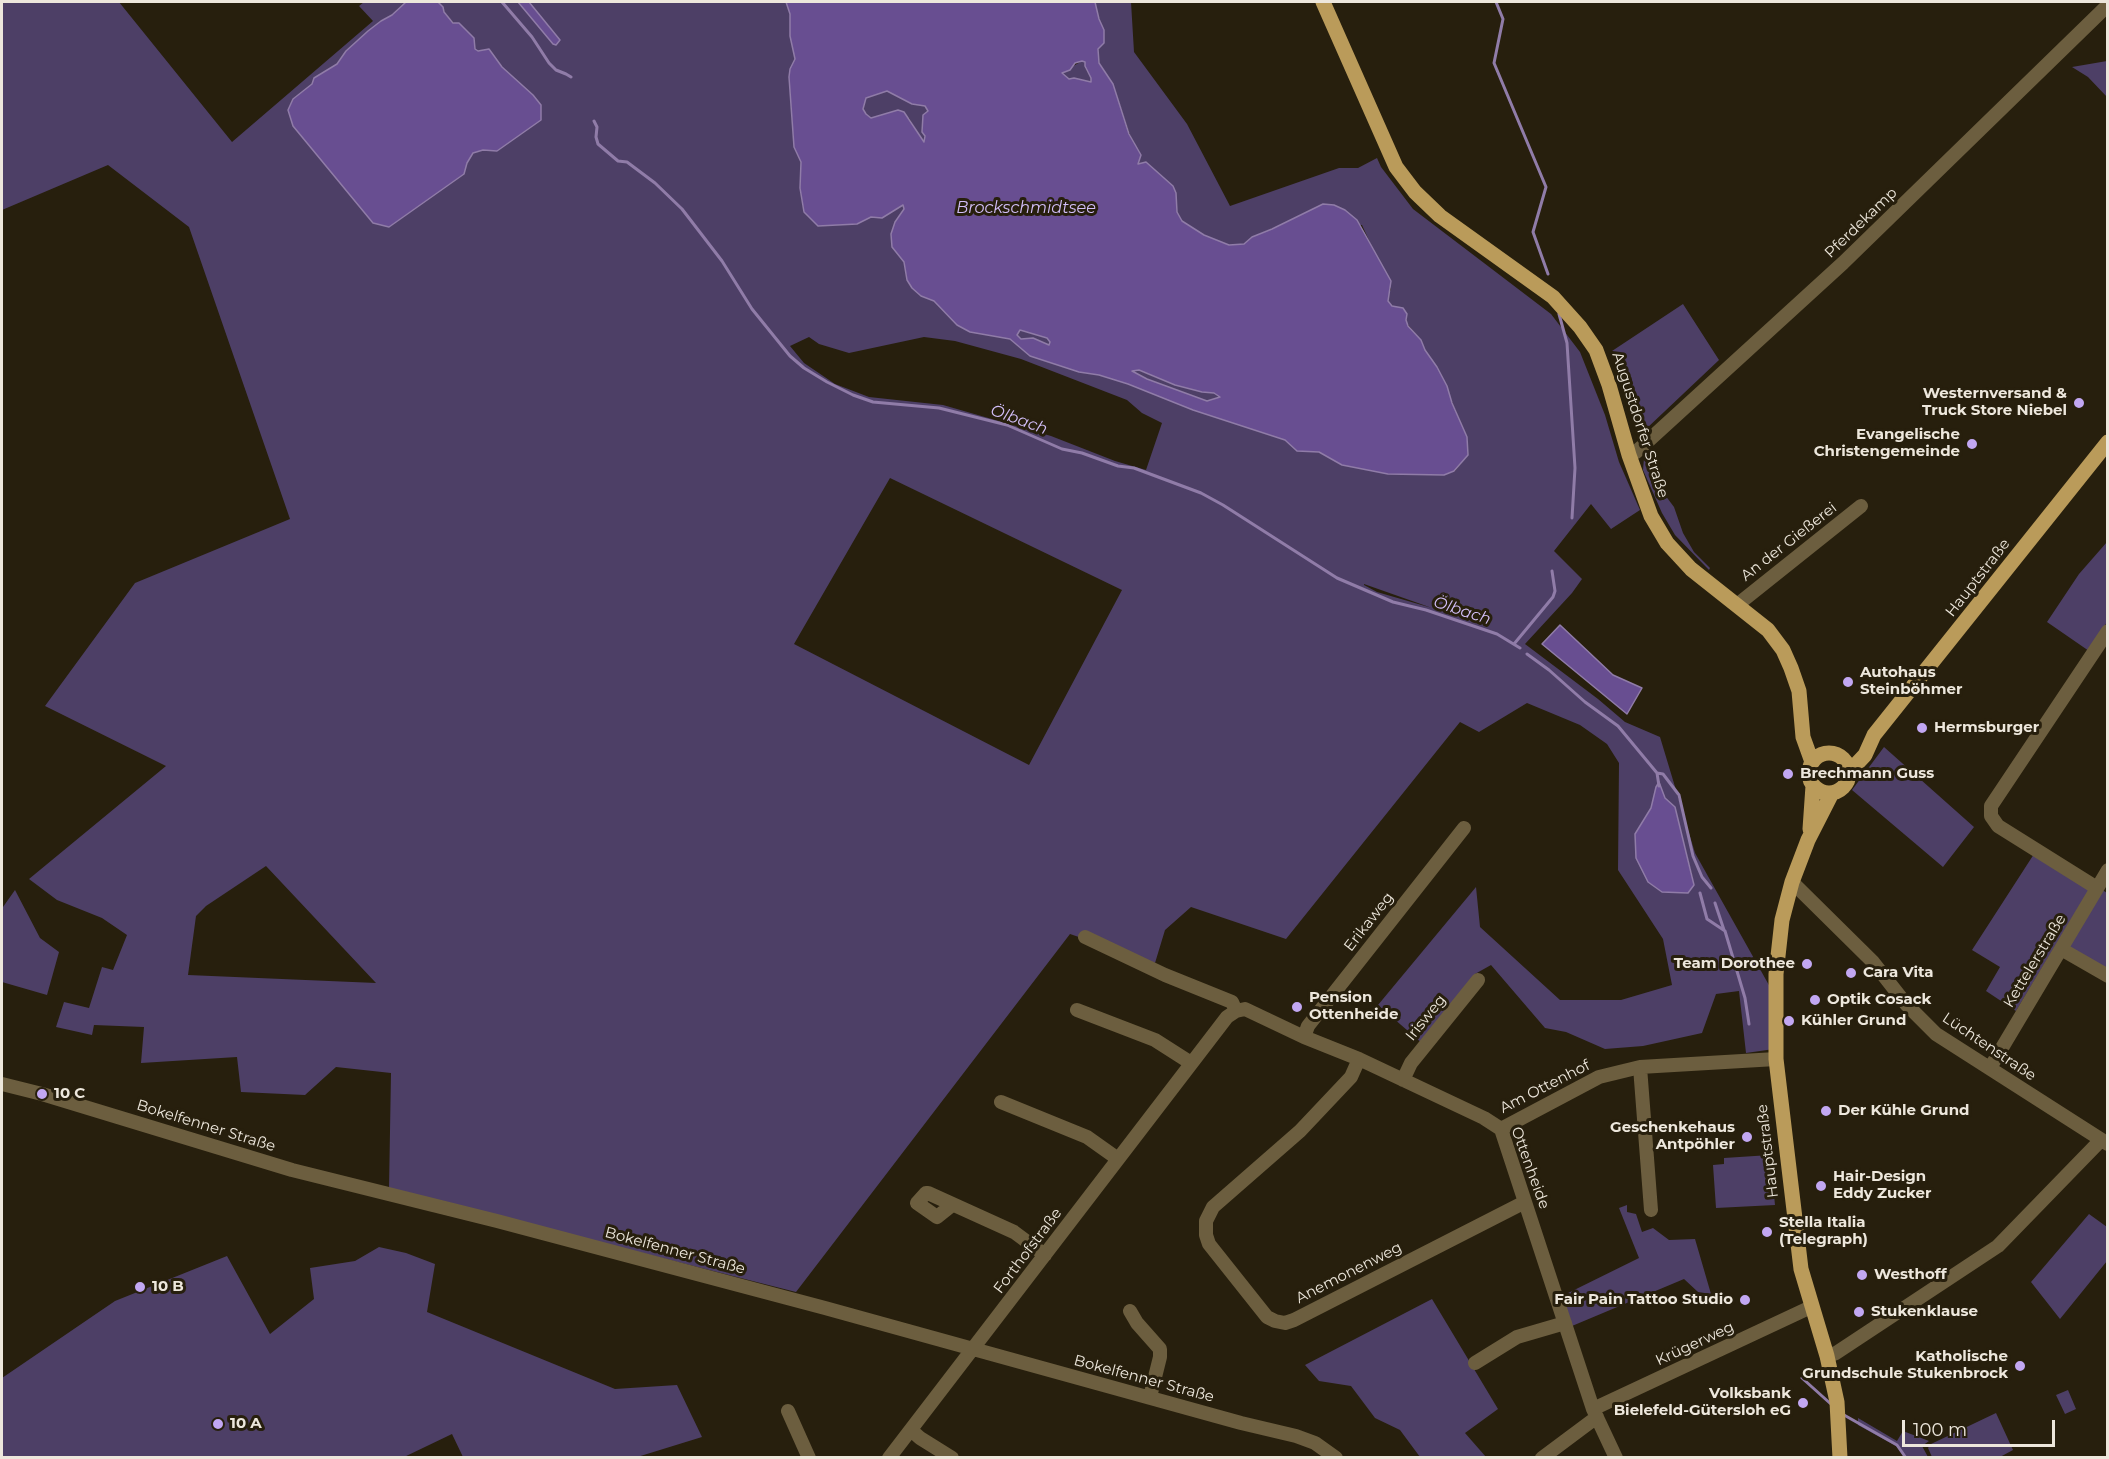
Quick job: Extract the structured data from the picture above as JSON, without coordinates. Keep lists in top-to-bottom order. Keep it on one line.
{"streets":{"main road":["Augustdorfer Straße","Hauptstraße"],"street":["Pferdekamp","An der Gießerei","Erikaweg","Kettelerstraße","Irisweg","Lüchtenstraße","Am Ottenhof","Bokelfenner Straße","Ottenheide","Forthofstraße","Anemonenweg","Krügerweg"]},"crossings":[["Pferdekamp","Augustdorfer Straße"],["Augustdorfer Straße","An der Gießerei"],["Augustdorfer Straße","Hauptstraße"],["Hauptstraße","Lüchtenstraße"],["Hauptstraße","Am Ottenhof"],["Hauptstraße","Krügerweg"],["Erikaweg","Ottenheide"],["Kettelerstraße","Lüchtenstraße"],["Irisweg","Ottenheide"],["Am Ottenhof","Ottenheide"],["Bokelfenner Straße","Forthofstraße"],["Ottenheide","Anemonenweg"],["Ottenheide","Krügerweg"]],"water":["Brockschmidtsee","Ölbach"],"places":["Westernversand & Truck Store Niebel","Evangelische Christengemeinde","Autohaus Steinböhmer","Hermsburger","Brechmann Guss","Team Dorothee","Cara Vita","Optik Cosack","Pension Ottenheide","Kühler Grund","10 C","Der Kühle Grund","Geschenkehaus Antpöhler","Hair-Design Eddy Zucker","Stella Italia (Telegraph)","Westhoff","10 B","Fair Pain Tattoo Studio","Stukenklause","Katholische Grundschule Stukenbrock","Volksbank Bielefeld-Gütersloh eG","10 A"],"scale_bar":"100 m"}
